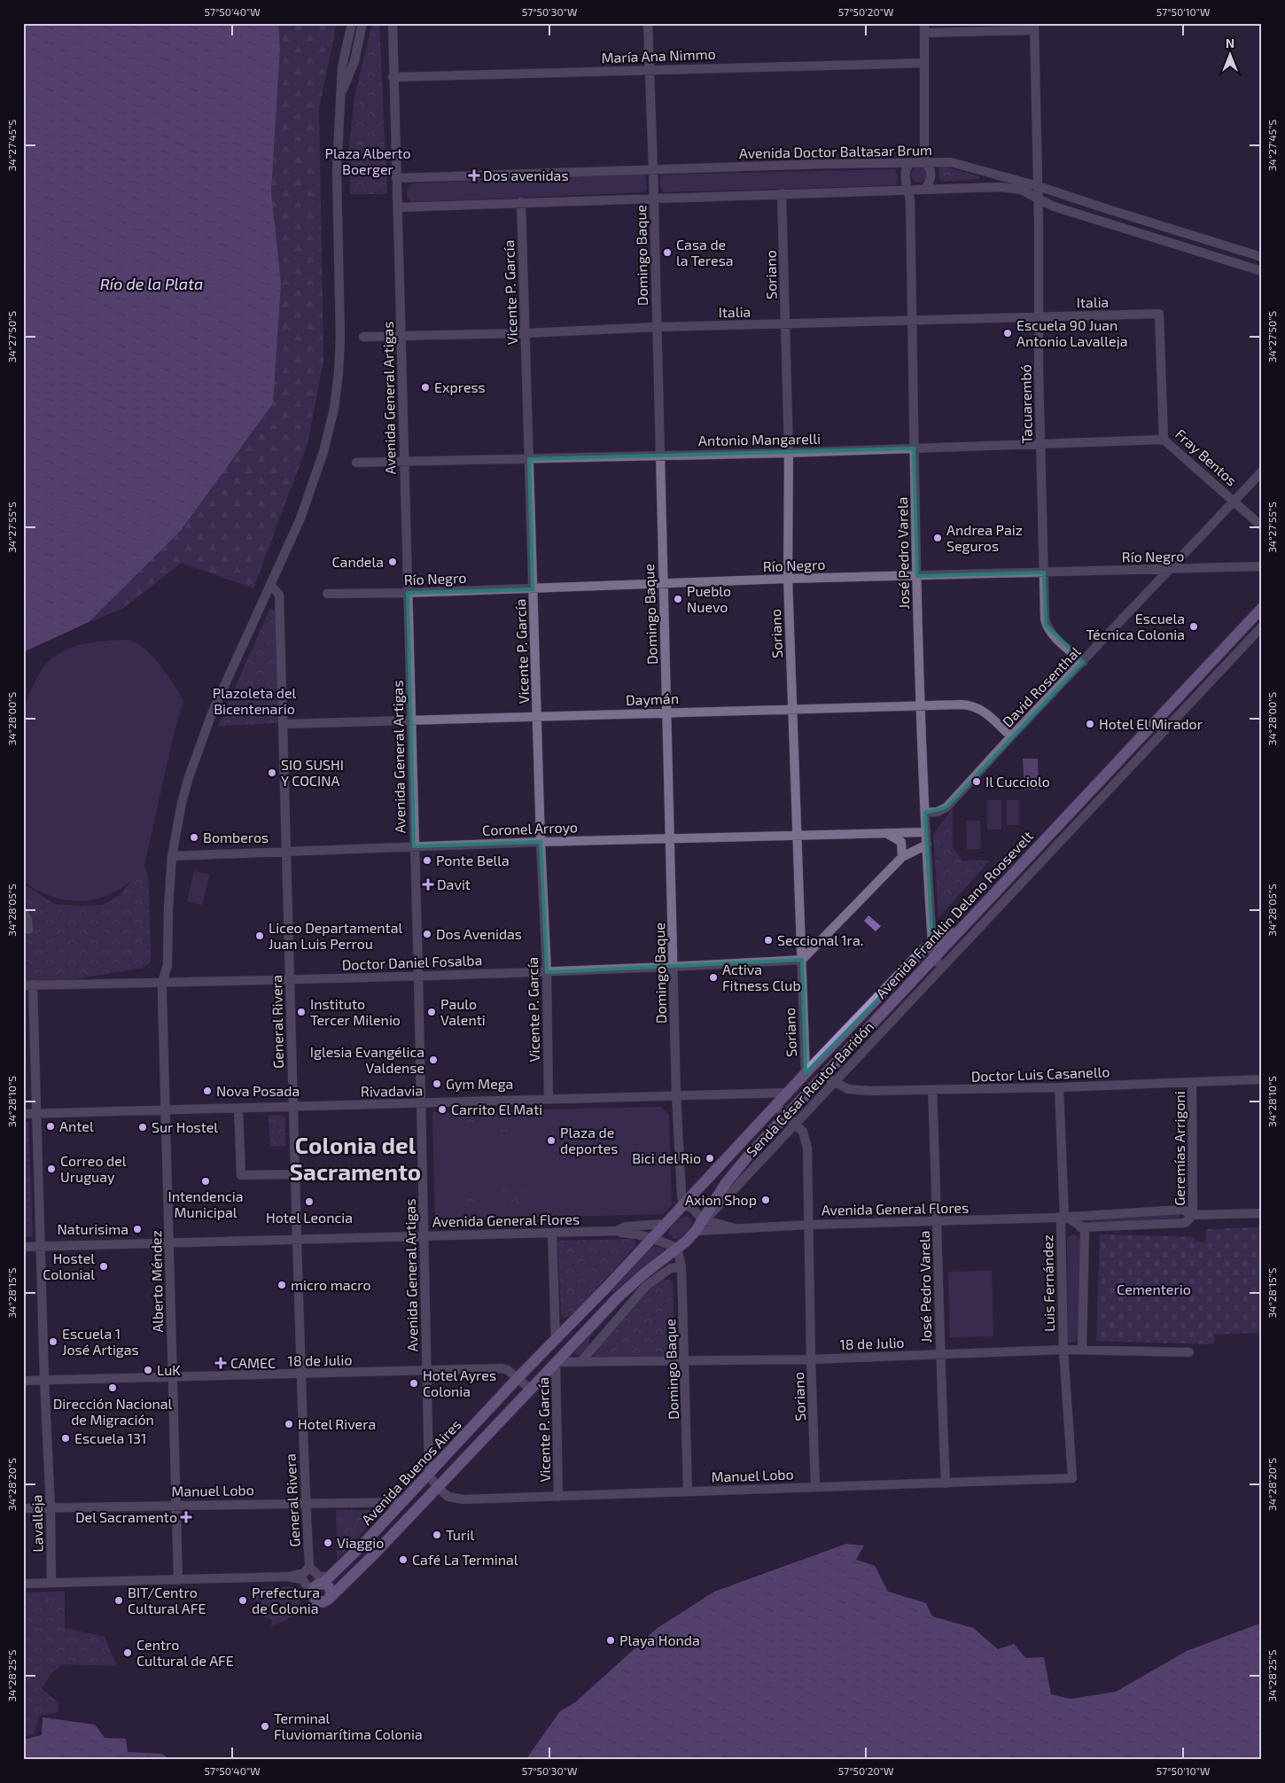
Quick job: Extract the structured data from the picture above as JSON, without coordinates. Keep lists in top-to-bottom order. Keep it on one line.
{"streets":{"main road":["Avenida Franklin Delano Roosevelt","Avenida Buenos Aires"],"street":["María Ana Nimmo","Avenida Doctor Baltasar Brum","Domingo Baque","Soriano","Vicente P. García","Italia","Avenida General Artigas","Tacuarembó","Antonio Mangarelli","Fray Bentos","José Pedro Varela","Río Negro","David Rosenthal","Daymán","Coronel Arroyo","Doctor Daniel Fosalba","General Rivera","Doctor Luis Casanello","Senda César Reutor Baridón","Rivadavia","Geremías Arrigoni","Avenida General Flores","Alberto Méndez","Luis Fernández","18 de Julio","Manuel Lobo","Lavalleja"]},"crossings":[["María Ana Nimmo","Domingo Baque"],["María Ana Nimmo","Avenida General Artigas"],["Avenida Doctor Baltasar Brum","Domingo Baque"],["Avenida Doctor Baltasar Brum","Avenida General Artigas"],["Avenida Doctor Baltasar Brum","Tacuarembó"],["Avenida Doctor Baltasar Brum","José Pedro Varela"],["Domingo Baque","Italia"],["Domingo Baque","Antonio Mangarelli"],["Domingo Baque","Río Negro"],["Domingo Baque","Daymán"],["Domingo Baque","Coronel Arroyo"],["Domingo Baque","Avenida Franklin Delano Roosevelt"],["Domingo Baque","Doctor Daniel Fosalba"],["Domingo Baque","Rivadavia"],["Domingo Baque","Avenida General Flores"],["Domingo Baque","18 de Julio"],["Domingo Baque","Avenida Buenos Aires"],["Domingo Baque","Manuel Lobo"],["Soriano","Italia"],["Soriano","Antonio Mangarelli"],["Soriano","Río Negro"],["Soriano","Daymán"],["Soriano","Coronel Arroyo"],["Soriano","Avenida Franklin Delano Roosevelt"],["Soriano","Doctor Daniel Fosalba"],["Soriano","Senda César Reutor Baridón"],["Soriano","Avenida General Flores"],["Soriano","18 de Julio"],["Soriano","Manuel Lobo"],["Vicente P. García","Italia"],["Vicente P. García","Antonio Mangarelli"],["Vicente P. García","Río Negro"],["Vicente P. García","Daymán"],["Vicente P. García","Coronel Arroyo"],["Vicente P. García","Doctor Daniel Fosalba"],["Vicente P. García","Rivadavia"],["Vicente P. García","18 de Julio"],["Vicente P. García","Avenida Buenos Aires"],["Vicente P. García","Manuel Lobo"],["Italia","Avenida General Artigas"],["Italia","Tacuarembó"],["Italia","Fray Bentos"],["Italia","José Pedro Varela"],["Avenida General Artigas","Antonio Mangarelli"],["Avenida General Artigas","Río Negro"],["Avenida General Artigas","Daymán"],["Avenida General Artigas","Coronel Arroyo"],["Avenida General Artigas","Doctor Daniel Fosalba"],["Avenida General Artigas","Rivadavia"],["Avenida General Artigas","Avenida General Flores"],["Avenida General Artigas","18 de Julio"],["Avenida General Artigas","Avenida Buenos Aires"],["Tacuarembó","Antonio Mangarelli"],["Tacuarembó","Río Negro"],["Tacuarembó","David Rosenthal"],["Antonio Mangarelli","Fray Bentos"],["Antonio Mangarelli","José Pedro Varela"],["Fray Bentos","David Rosenthal"],["José Pedro Varela","Río Negro"],["José Pedro Varela","David Rosenthal"],["José Pedro Varela","Daymán"],["José Pedro Varela","Coronel Arroyo"],["José Pedro Varela","Avenida Franklin Delano Roosevelt"],["José Pedro Varela","Doctor Luis Casanello"],["José Pedro Varela","Avenida General Flores"],["José Pedro Varela","18 de Julio"],["José Pedro Varela","Manuel Lobo"],["Río Negro","David Rosenthal"],["David Rosenthal","Daymán"],["Daymán","General Rivera"],["Coronel Arroyo","General Rivera"],["Coronel Arroyo","Alberto Méndez"],["Avenida Franklin Delano Roosevelt","Doctor Luis Casanello"],["Avenida Franklin Delano Roosevelt","Senda César Reutor Baridón"],["Avenida Franklin Delano Roosevelt","Rivadavia"],["Avenida Franklin Delano Roosevelt","Avenida General Flores"],["Avenida Franklin Delano Roosevelt","Avenida Buenos Aires"],["Doctor Daniel Fosalba","General Rivera"],["Doctor Daniel Fosalba","Alberto Méndez"],["Doctor Daniel Fosalba","Lavalleja"],["General Rivera","Rivadavia"],["General Rivera","Avenida General Flores"],["General Rivera","Alberto Méndez"],["General Rivera","18 de Julio"],["General Rivera","Manuel Lobo"],["Doctor Luis Casanello","Senda César Reutor Baridón"],["Doctor Luis Casanello","Geremías Arrigoni"],["Doctor Luis Casanello","Luis Fernández"],["Senda César Reutor Baridón","Avenida General Flores"],["Rivadavia","Alberto Méndez"],["Rivadavia","Lavalleja"],["Geremías Arrigoni","Avenida General Flores"],["Avenida General Flores","Alberto Méndez"],["Avenida General Flores","Luis Fernández"],["Avenida General Flores","Avenida Buenos Aires"],["Avenida General Flores","Lavalleja"],["Alberto Méndez","18 de Julio"],["Alberto Méndez","Manuel Lobo"],["Luis Fernández","18 de Julio"],["Luis Fernández","Manuel Lobo"],["18 de Julio","Avenida Buenos Aires"],["18 de Julio","Lavalleja"],["Avenida Buenos Aires","Manuel Lobo"],["Manuel Lobo","Lavalleja"]],"districts":["Colonia del Sacramento"],"water":["Río de la Plata"],"parks":["Plaza Alberto Boerger","Plazoleta del Bicentenario","Cementerio"],"places":{"health":["Dos avenidas","Davit","CAMEC","Del Sacramento"],"other":["Casa de la Teresa","Escuela 90 Juan Antonio Lavalleja","Express","Andrea Paiz Seguros","Candela","Pueblo Nuevo","Escuela Técnica Colonia","Hotel El Mirador","SIO SUSHI Y COCINA","Il Cucciolo","Bomberos","Ponte Bella","Dos Avenidas","Liceo Departamental Juan Luis Perrou","Seccional 1ra.","Activa Fitness Club","Instituto Tercer Milenio","Paulo Valenti","Iglesia Evangélica Valdense","Gym Mega","Nova Posada","Carrito El Mati","Antel","Sur Hostel","Plaza de deportes","Bici del Rio","Correo del Uruguay","Intendencia Municipal","Axion Shop","Hotel Leoncia","Naturisima","Hostel Colonial","micro macro","Escuela 1 José Artigas","LuK","Hotel Ayres Colonia","Dirección Nacional de Migración","Hotel Rivera","Escuela 131","Turil","Viaggio","Café La Terminal","BIT/Centro Cultural AFE","Prefectura de Colonia","Playa Honda","Centro Cultural de AFE","Terminal Fluviomarítima Colonia"]},"north":"top","coordinates":["57°50'40\"W","57°50'30\"W","57°50'20\"W","57°50'10\"W","34°27'45\"S","34°27'50\"S","34°27'55\"S","34°28'00\"S","34°28'05\"S","34°28'10\"S","34°28'15\"S","34°28'20\"S","34°28'25\"S"]}
